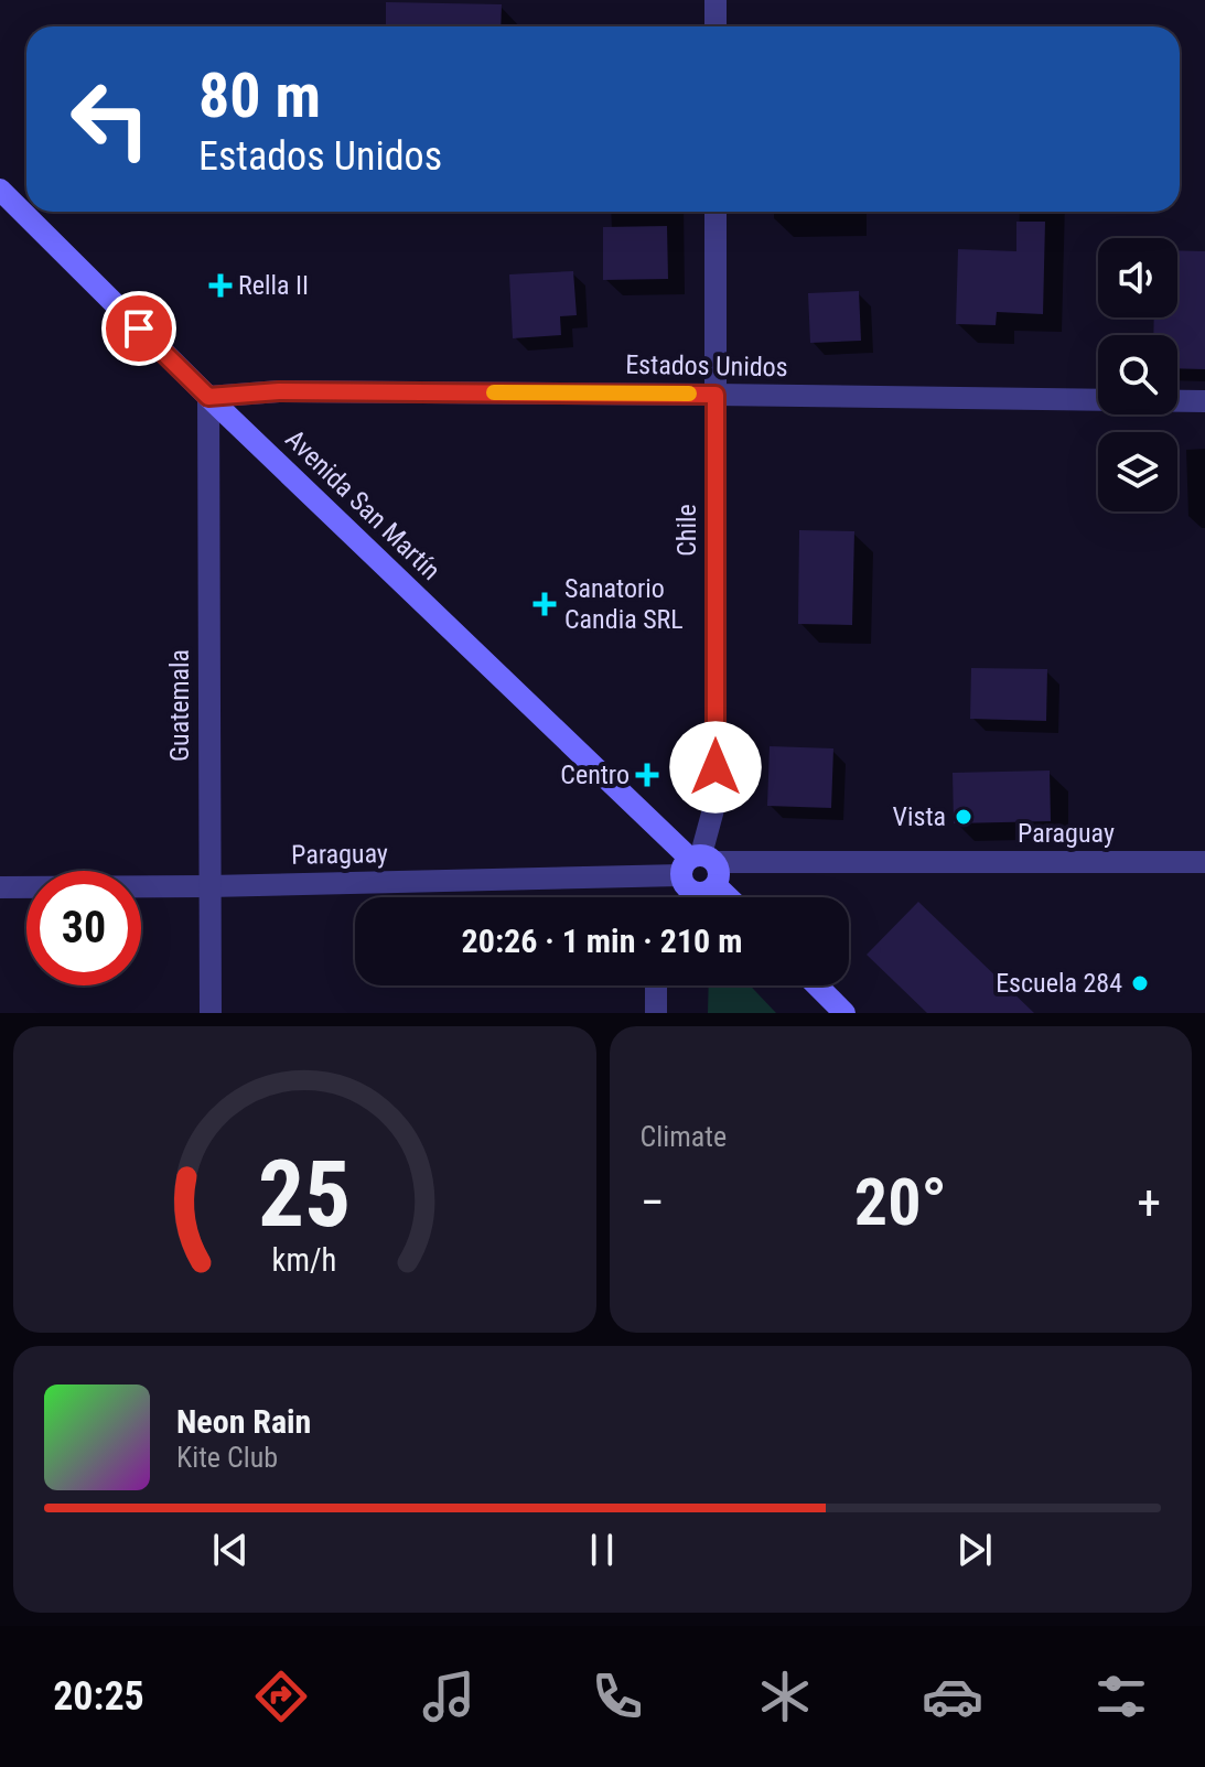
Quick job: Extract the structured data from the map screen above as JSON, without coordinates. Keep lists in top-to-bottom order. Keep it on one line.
{"streets":{"main road":["Avenida San Martín"],"street":["Estados Unidos","Chile","Guatemala","Paraguay"]},"crossings":[["Estados Unidos","Avenida San Martín"],["Estados Unidos","Chile"],["Estados Unidos","Guatemala"],["Avenida San Martín","Chile"],["Avenida San Martín","Guatemala"],["Avenida San Martín","Paraguay"],["Chile","Paraguay"],["Guatemala","Paraguay"]],"places":{"health":["Rella II","Sanatorio Candia SRL","Centro"],"other":["Vista","Escuela 284"]},"page":{"turn":["80 m","Estados Unidos"],"limit":"30","trip":"20:26 · 1 min · 210 m","tile":"Climate","heat":["−","20°","+"],"song":["Neon Rain","Kite Club"],"tabs":"20:25","gauge":["25","km/h"]}}
